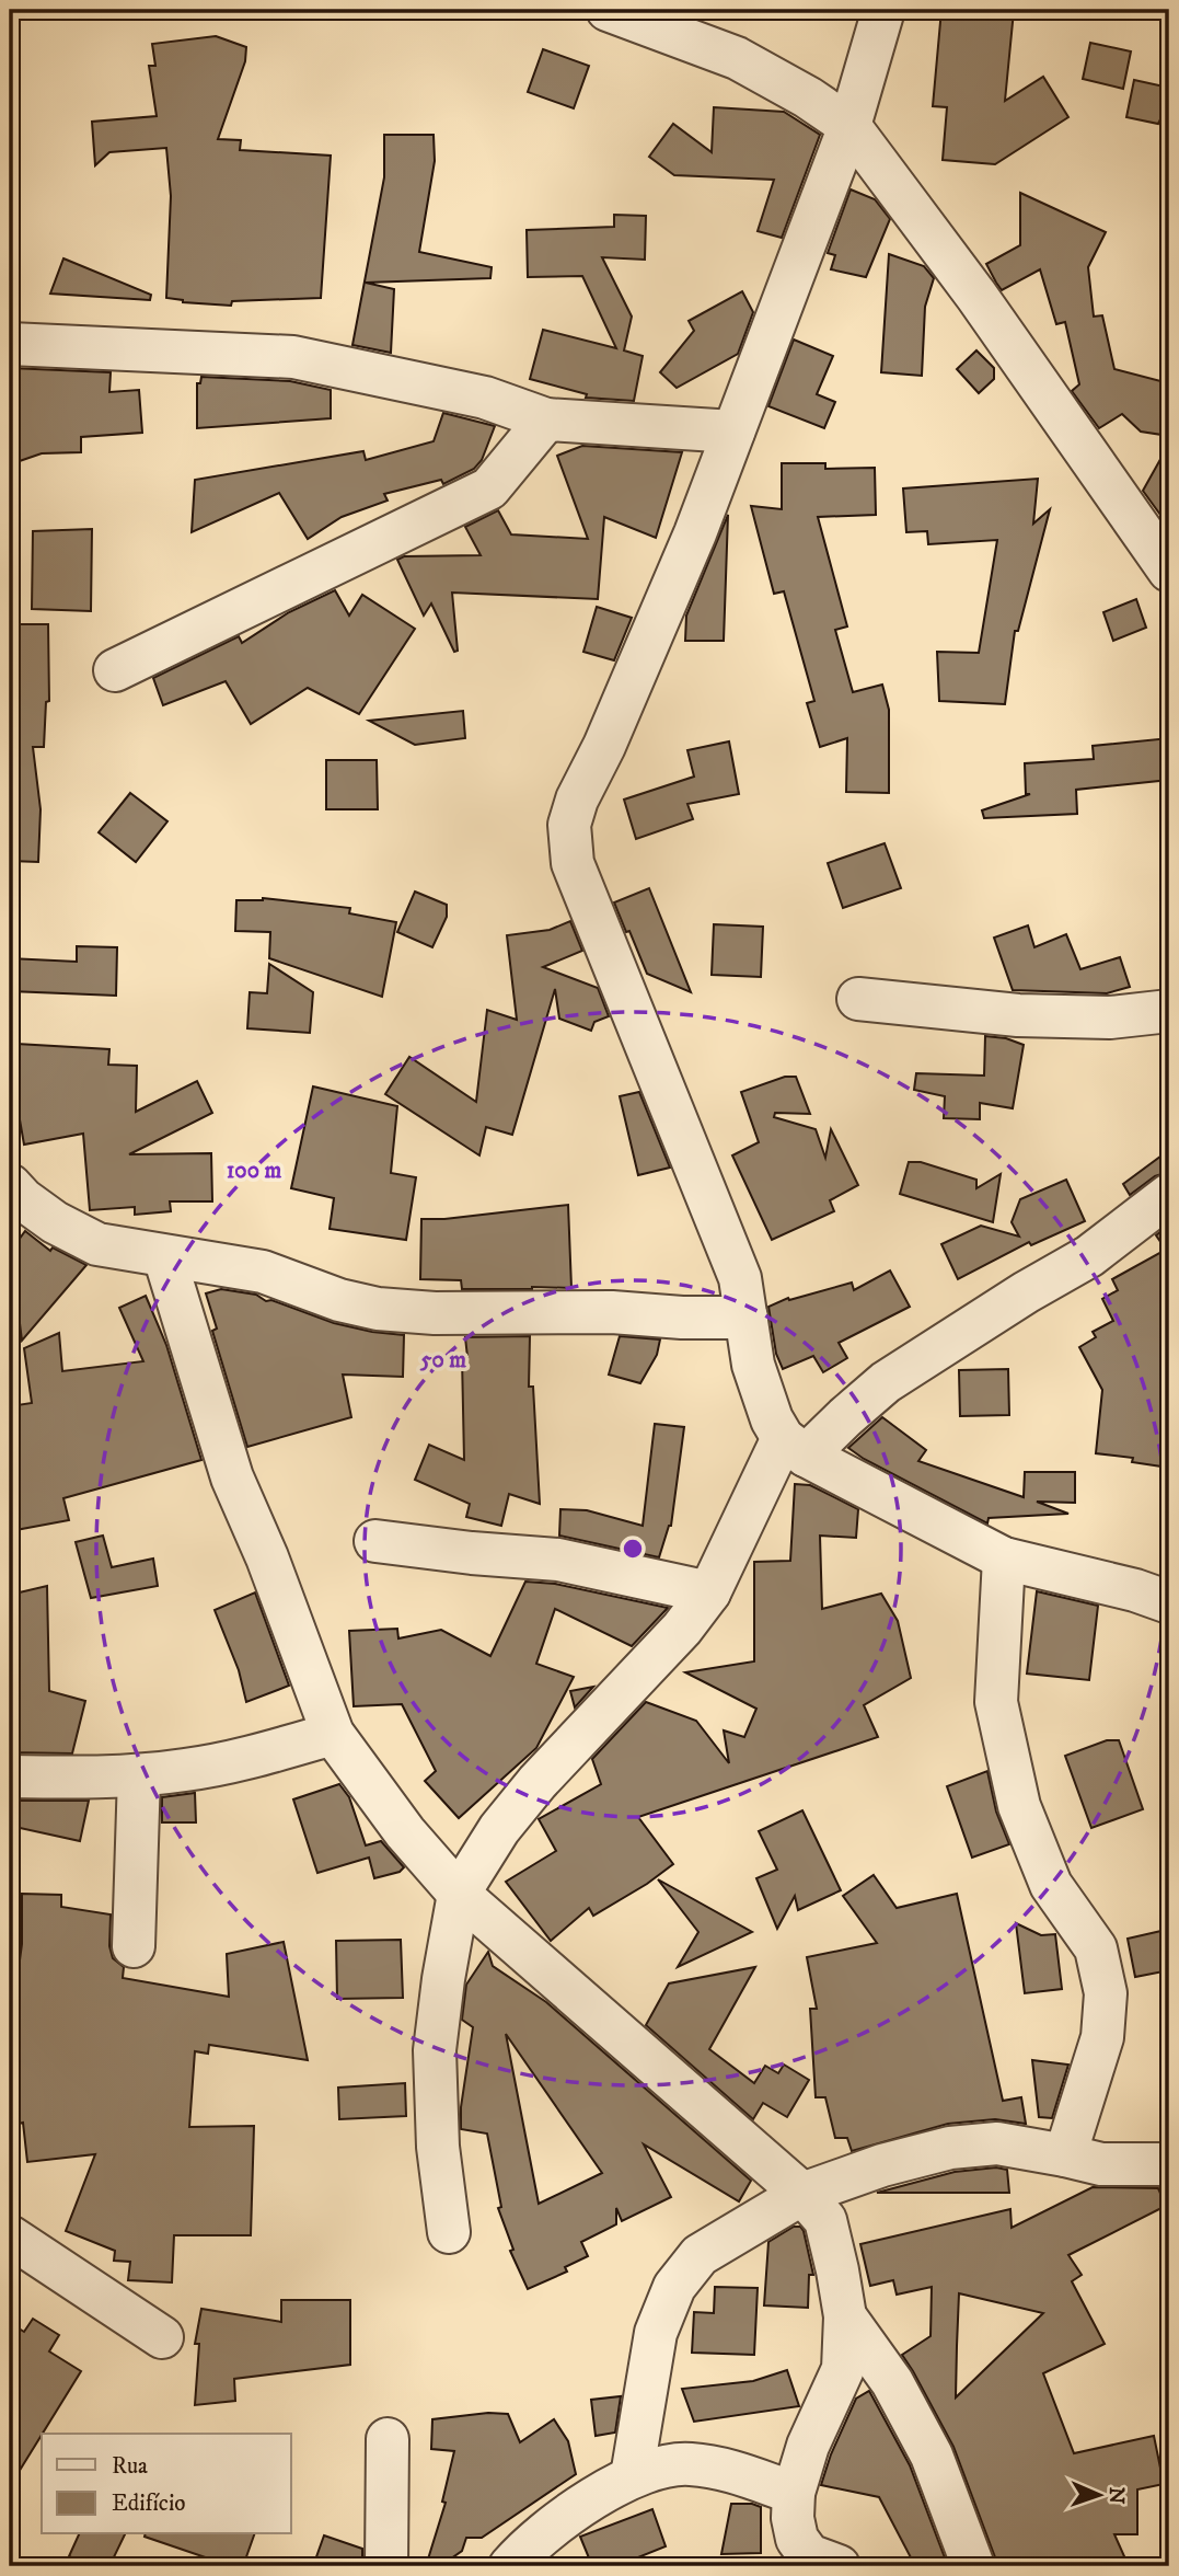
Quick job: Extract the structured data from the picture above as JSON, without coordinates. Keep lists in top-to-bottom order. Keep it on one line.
{"legend":["Rua","Edifício"],"north":"right","rings":["100 m","50 m"]}
